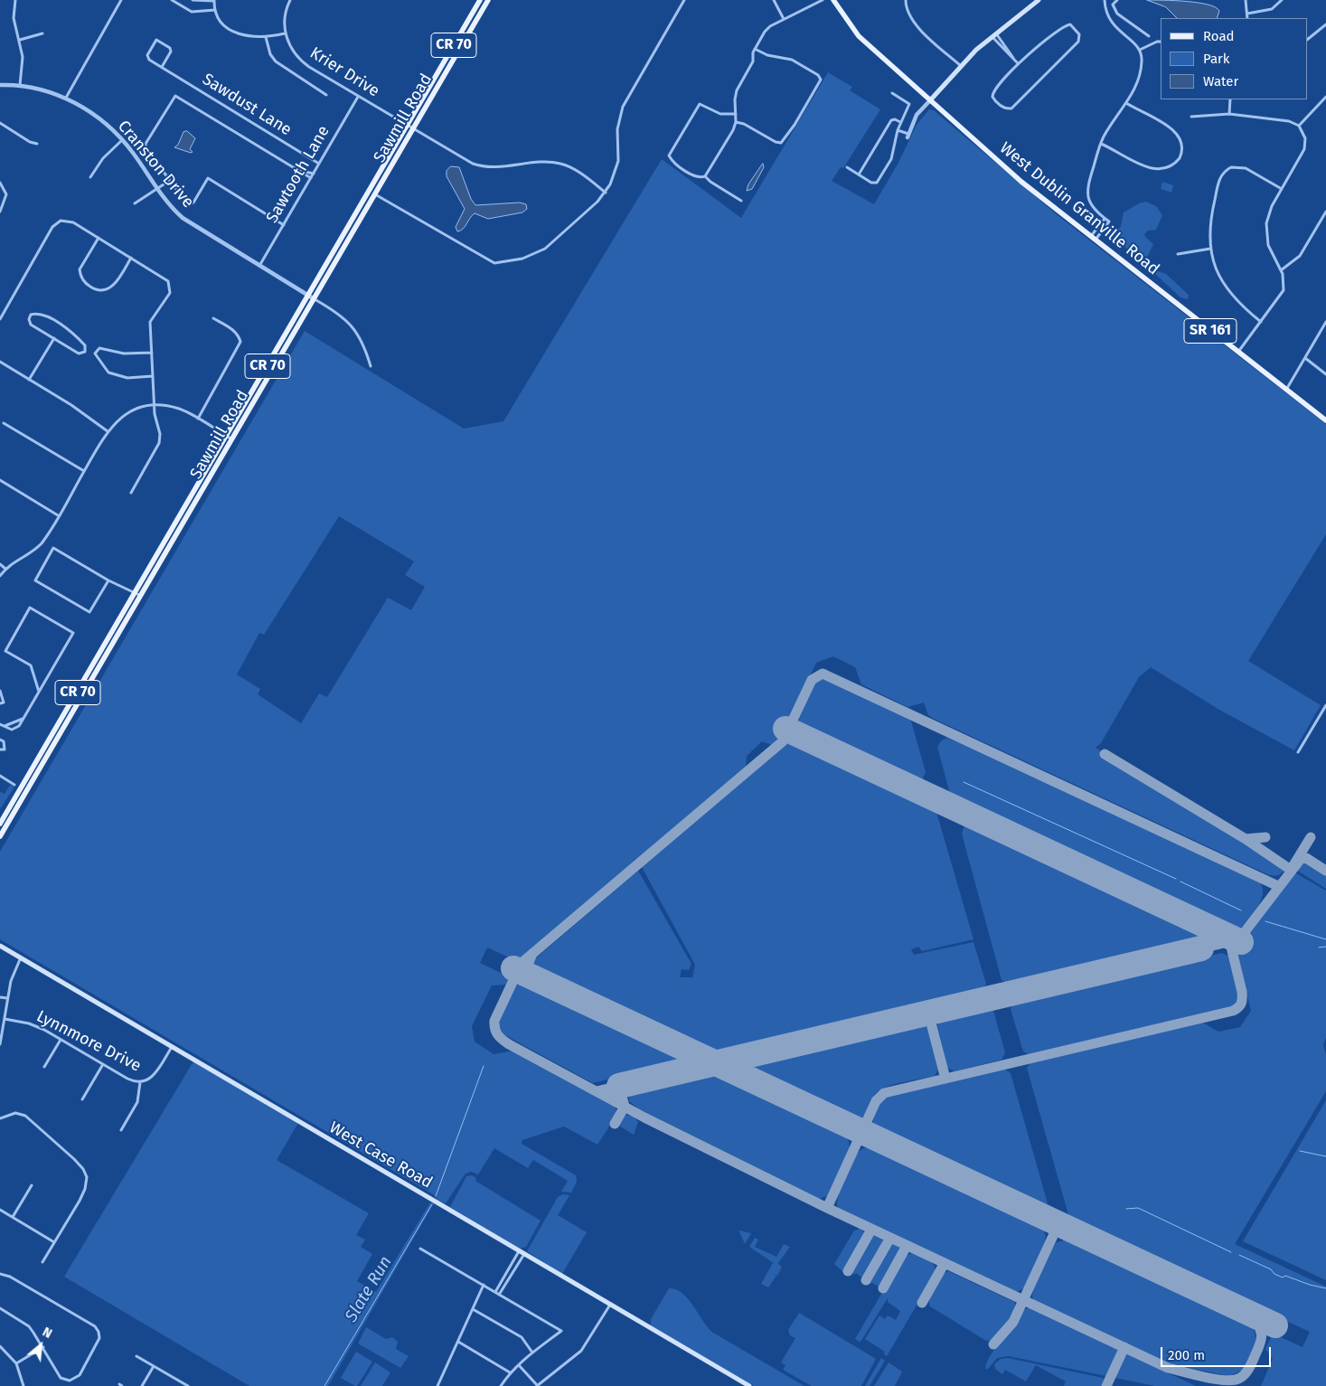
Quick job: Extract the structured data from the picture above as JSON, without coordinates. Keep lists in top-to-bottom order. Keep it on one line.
{"streets":{"main road":["CR 70","Sawmill Road","West Dublin Granville Road","SR 161","West Case Road"],"street":["Krier Drive","Sawdust Lane","Cranston Drive","Sawtooth Lane","Lynnmore Drive"]},"crossings":[["Krier Drive","Sawmill Road"],["Krier Drive","Sawtooth Lane"],["Sawdust Lane","Sawtooth Lane"],["Sawmill Road","Cranston Drive"],["Cranston Drive","Sawtooth Lane"],["Lynnmore Drive","West Case Road"]],"water":["Slate Run"],"legend":["Road","Park","Water"],"scale_bar":"200 m","north":"top right"}
